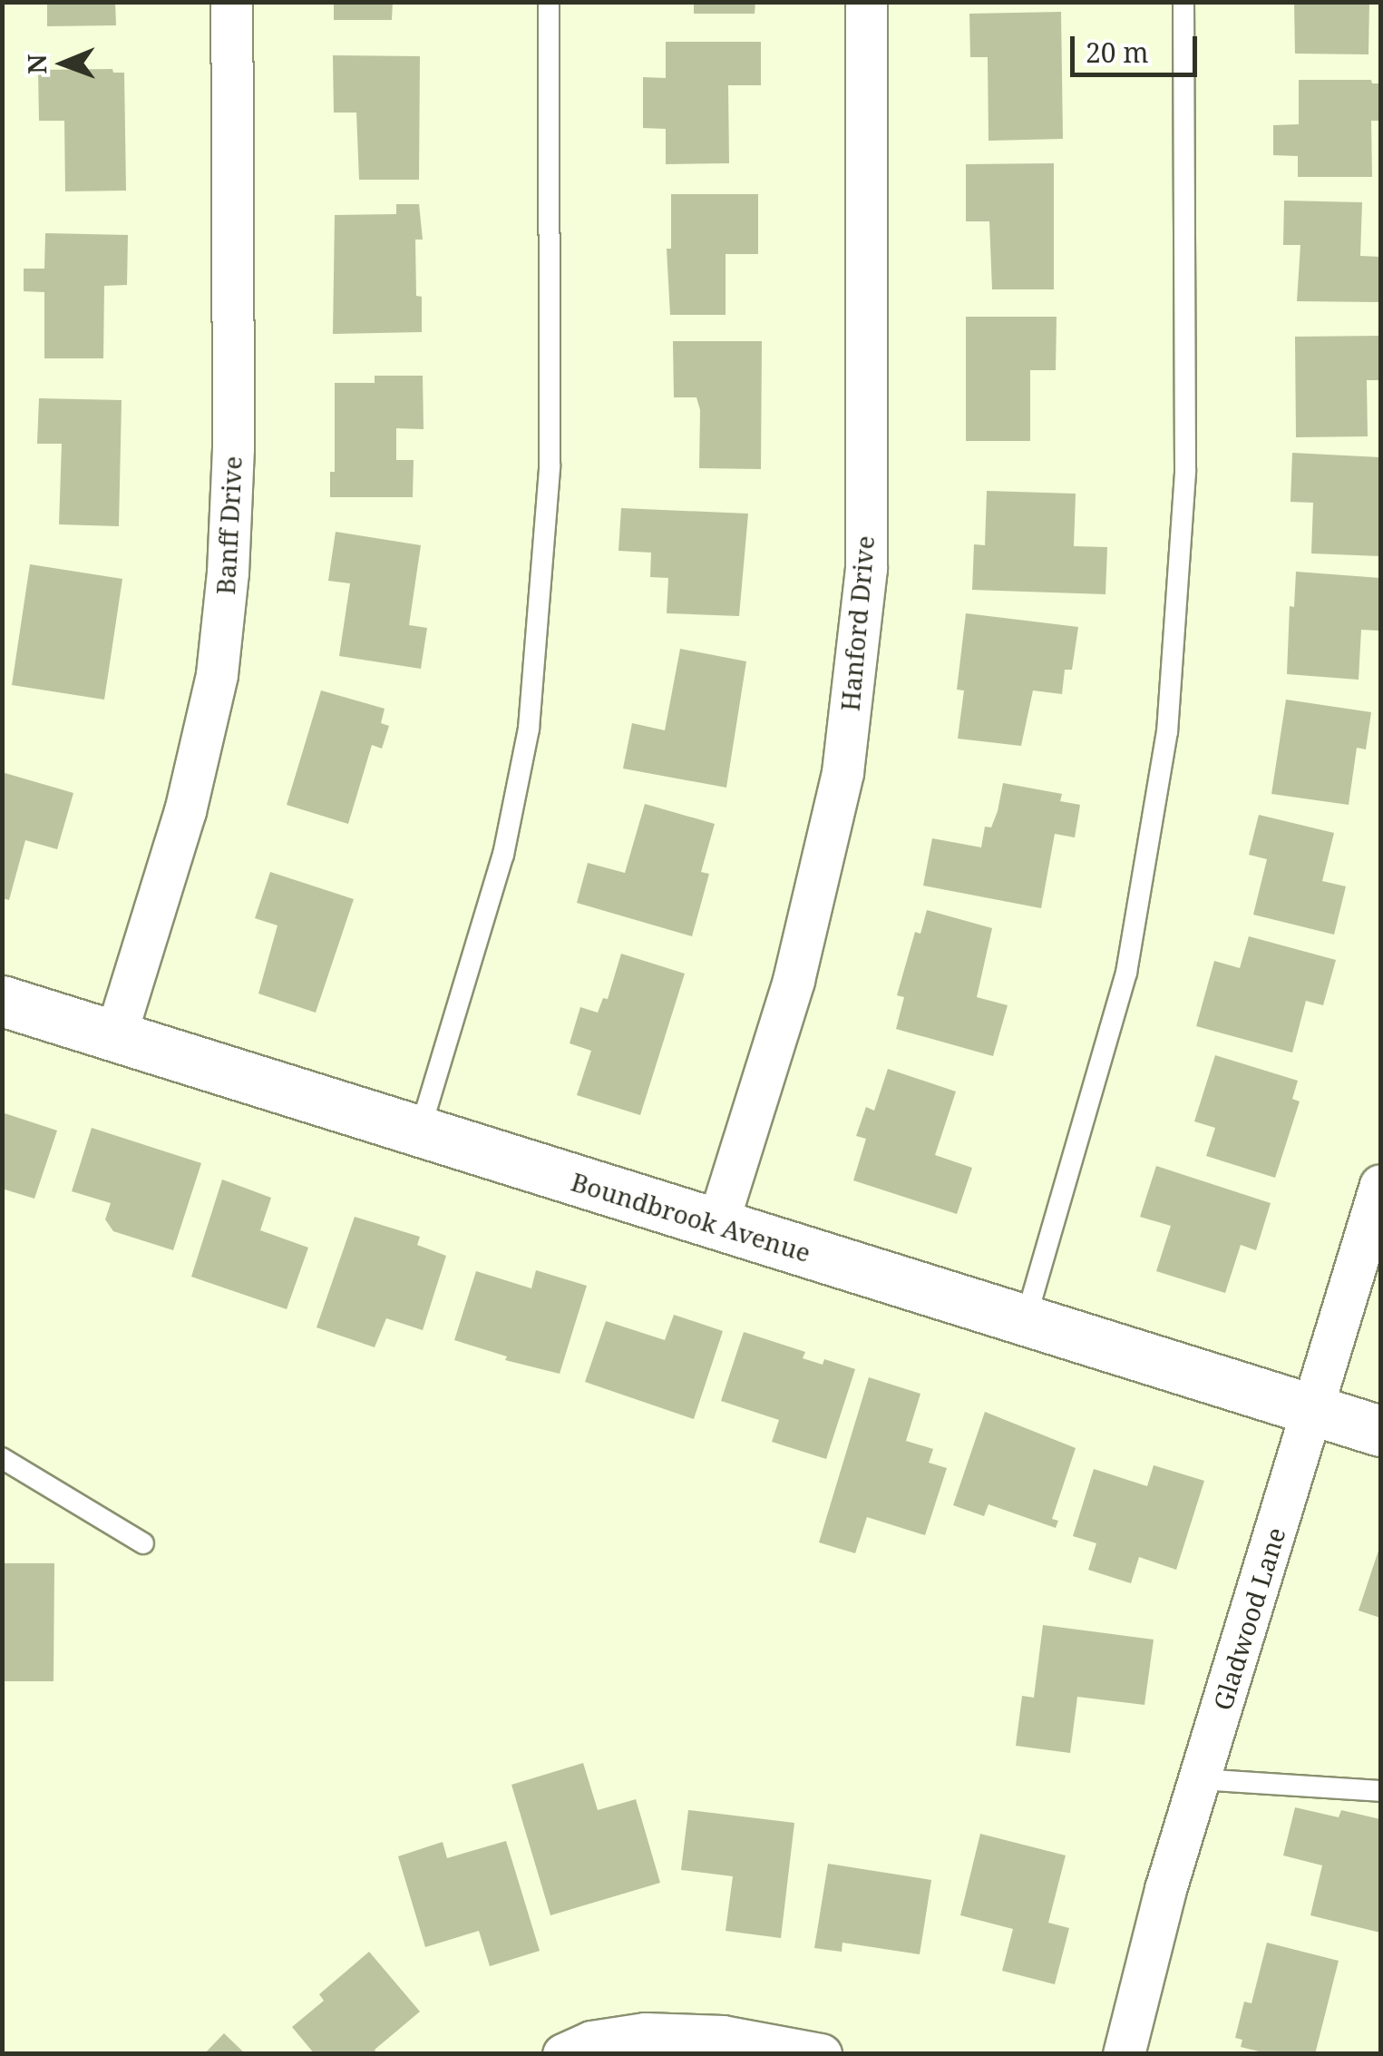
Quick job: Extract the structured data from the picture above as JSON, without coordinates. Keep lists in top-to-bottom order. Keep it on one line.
{"streets":{"street":["Banff Drive","Hanford Drive","Boundbrook Avenue","Gladwood Lane"]},"crossings":[["Banff Drive","Boundbrook Avenue"],["Hanford Drive","Boundbrook Avenue"],["Boundbrook Avenue","Gladwood Lane"]],"scale_bar":"20 m","north":"left"}
